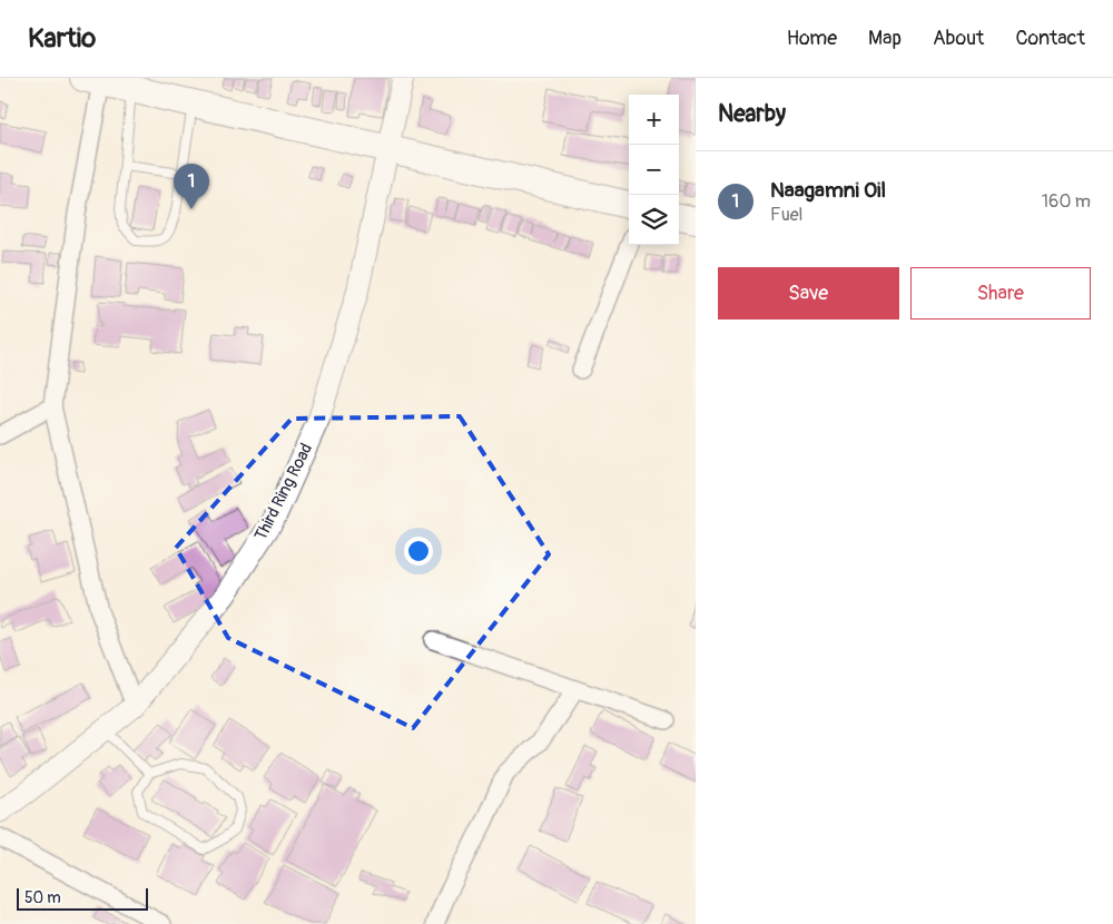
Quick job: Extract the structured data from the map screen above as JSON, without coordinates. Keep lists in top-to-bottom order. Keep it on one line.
{"streets":{"street":["Third Ring Road"]},"scale_bar":"50 m","page":{"header":"Kartio","nav":["Home","Map","About","Contact"],"heading":"Nearby","map_buttons":["+","−"],"list":[{"mark":"1","name":"Naagamni Oil","note":"Fuel","value":"160 m"}],"pins":"1","buttons":["Save","Share"],"scale":"50 m"}}
